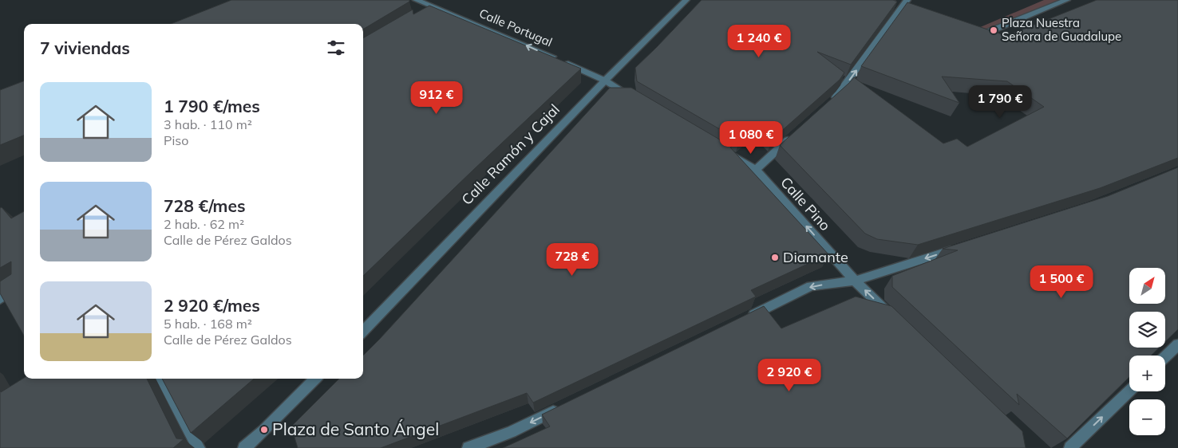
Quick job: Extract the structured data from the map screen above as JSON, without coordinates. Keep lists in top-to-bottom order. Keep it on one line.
{"streets":{"street":["Calle Portugal","Calle Ramón y Cajal","Calle Pino"]},"crossings":[["Calle Portugal","Calle Ramón y Cajal"]],"one_way":["Calle Portugal","Calle Pino"],"places":["Plaza Nuestra Señora de Guadalupe","Diamante","Plaza de Santo Ángel"],"north":"top right","page":{"heading":"7 viviendas","price":["1 240 €","912 €","1 790 €","1 080 €","728 €","1 500 €","2 920 €"],"list":[{"name":"1 790 €/mes","note":"3 hab. · 110 m² · Piso"},{"name":"728 €/mes","note":"2 hab. · 62 m² · Calle de Pérez Galdos"},{"name":"2 920 €/mes","note":"5 hab. · 168 m² · Calle de Pérez Galdos"}],"map_buttons":["+","−"]}}
